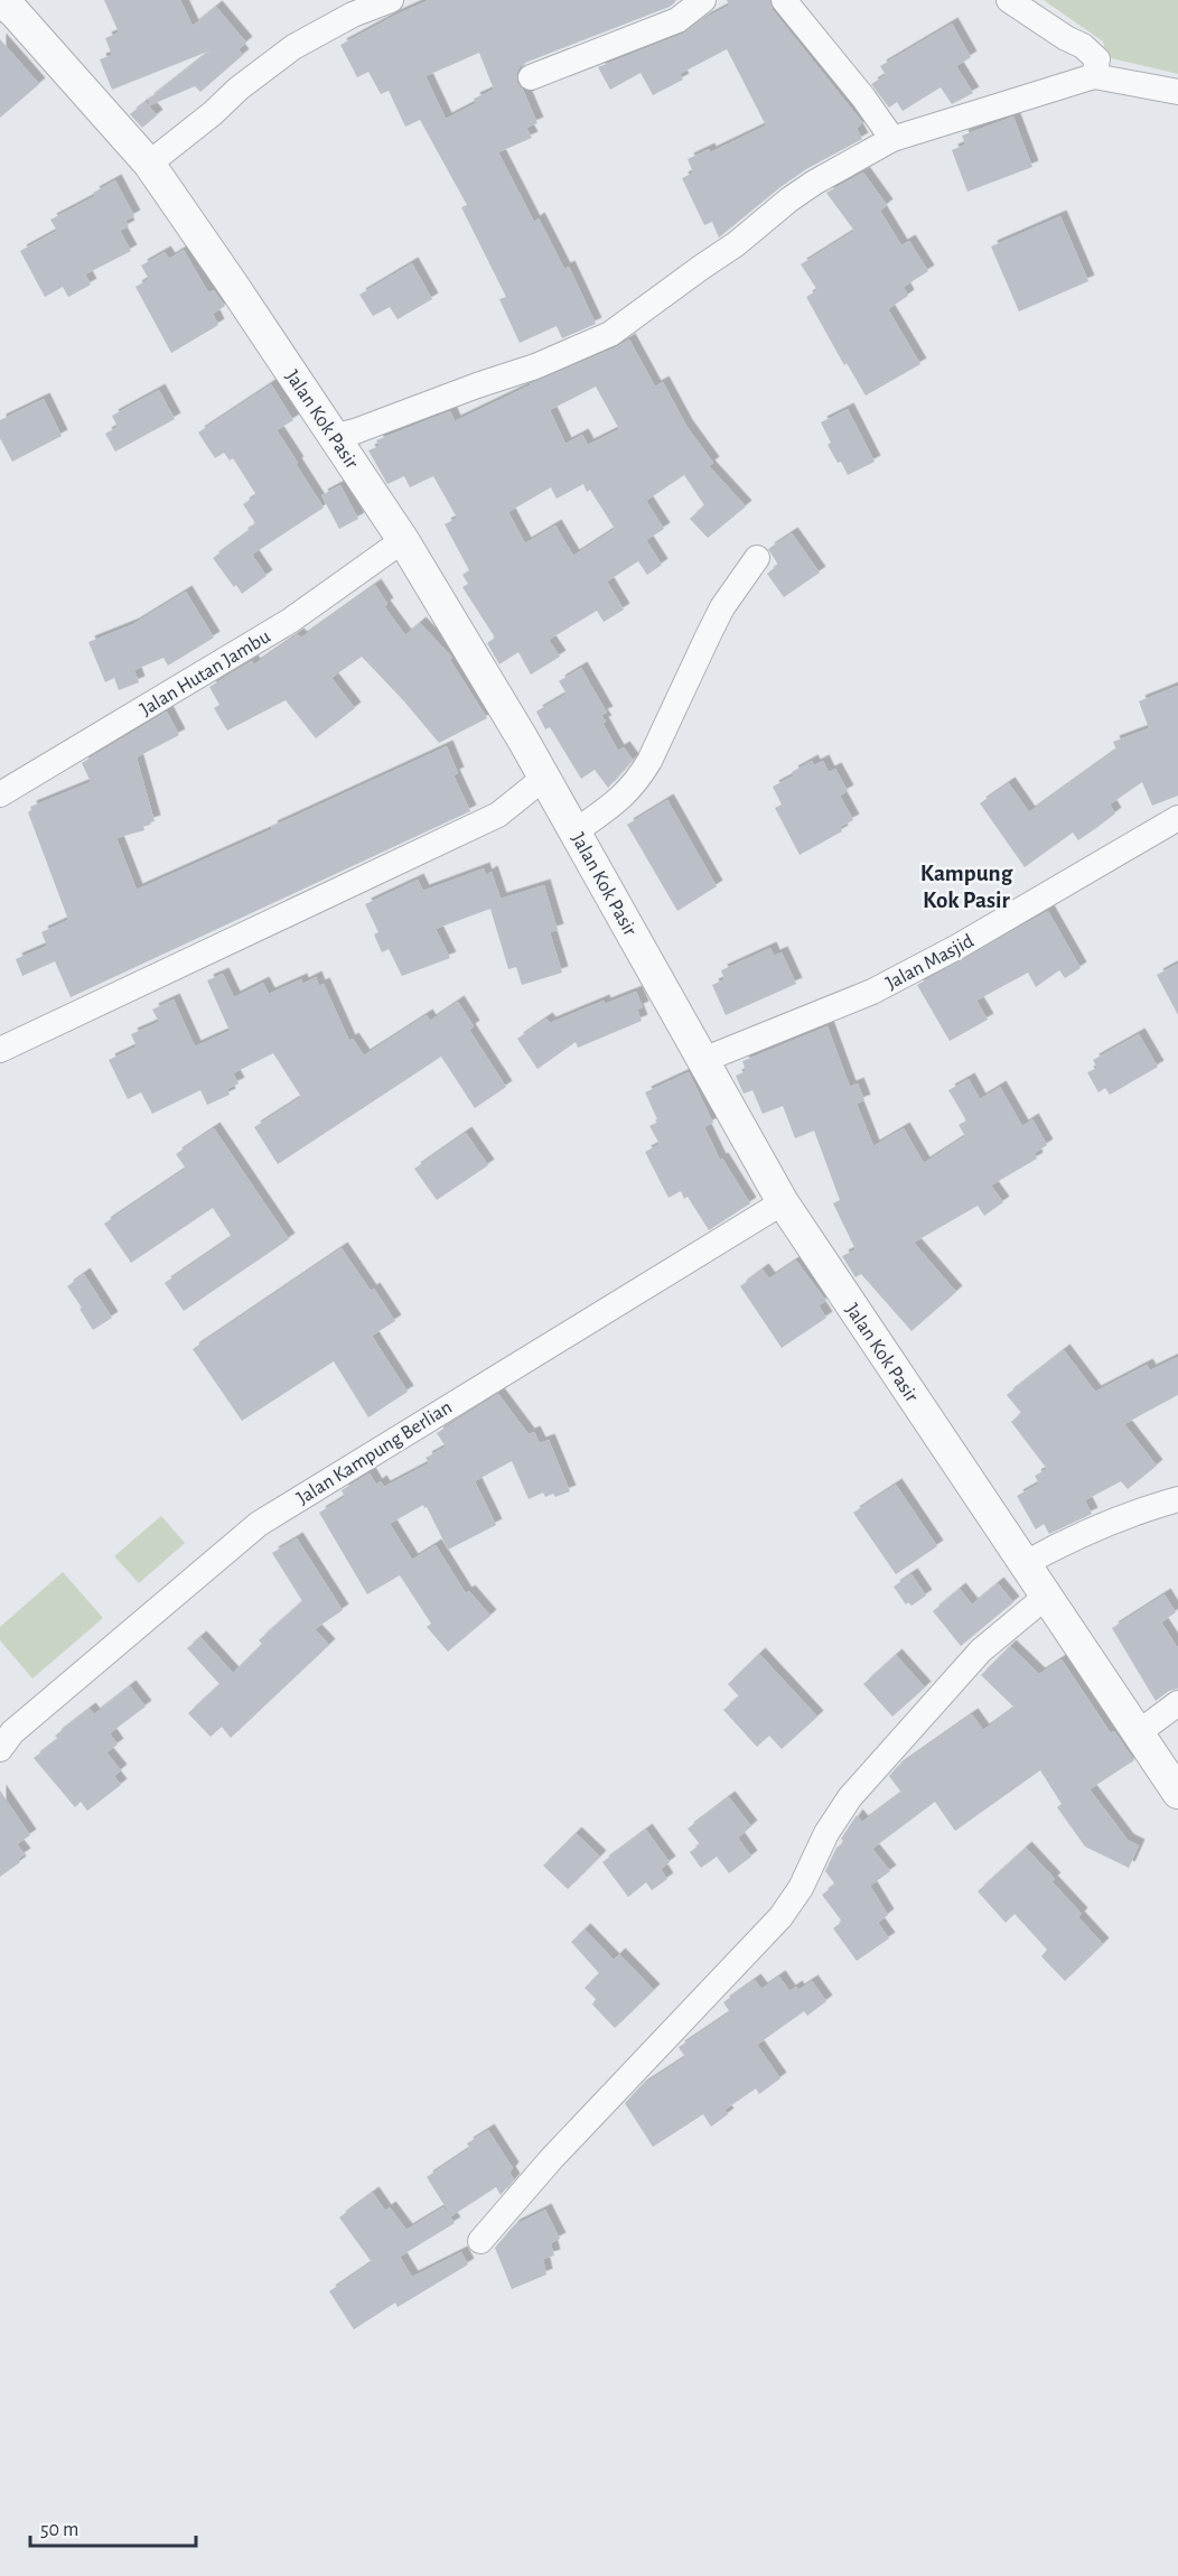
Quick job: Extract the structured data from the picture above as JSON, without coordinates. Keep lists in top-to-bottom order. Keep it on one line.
{"streets":{"street":["Jalan Kok Pasir","Jalan Hutan Jambu","Jalan Masjid","Jalan Kampung Berlian"]},"crossings":[["Jalan Kok Pasir","Jalan Hutan Jambu"],["Jalan Kok Pasir","Jalan Masjid"],["Jalan Kok Pasir","Jalan Kampung Berlian"]],"districts":["Kampung Kok Pasir"],"scale_bar":"50 m"}
